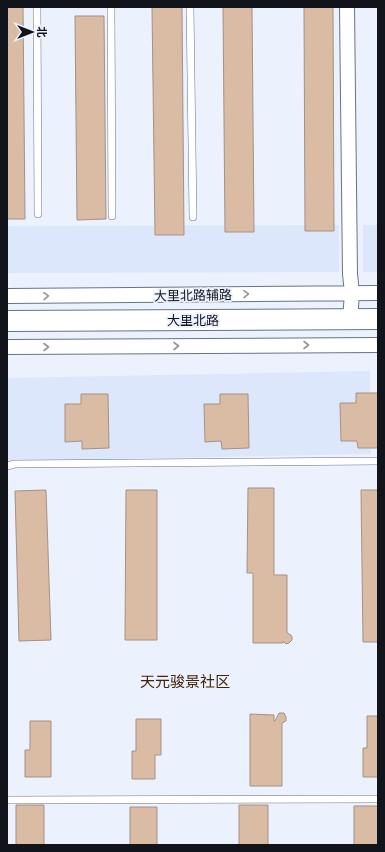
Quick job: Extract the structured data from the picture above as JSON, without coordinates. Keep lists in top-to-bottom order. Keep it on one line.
{"streets":{"main road":["大里北路"],"street":["大里北路辅路"]},"districts":["天元骏景社区"],"north":"right"}
